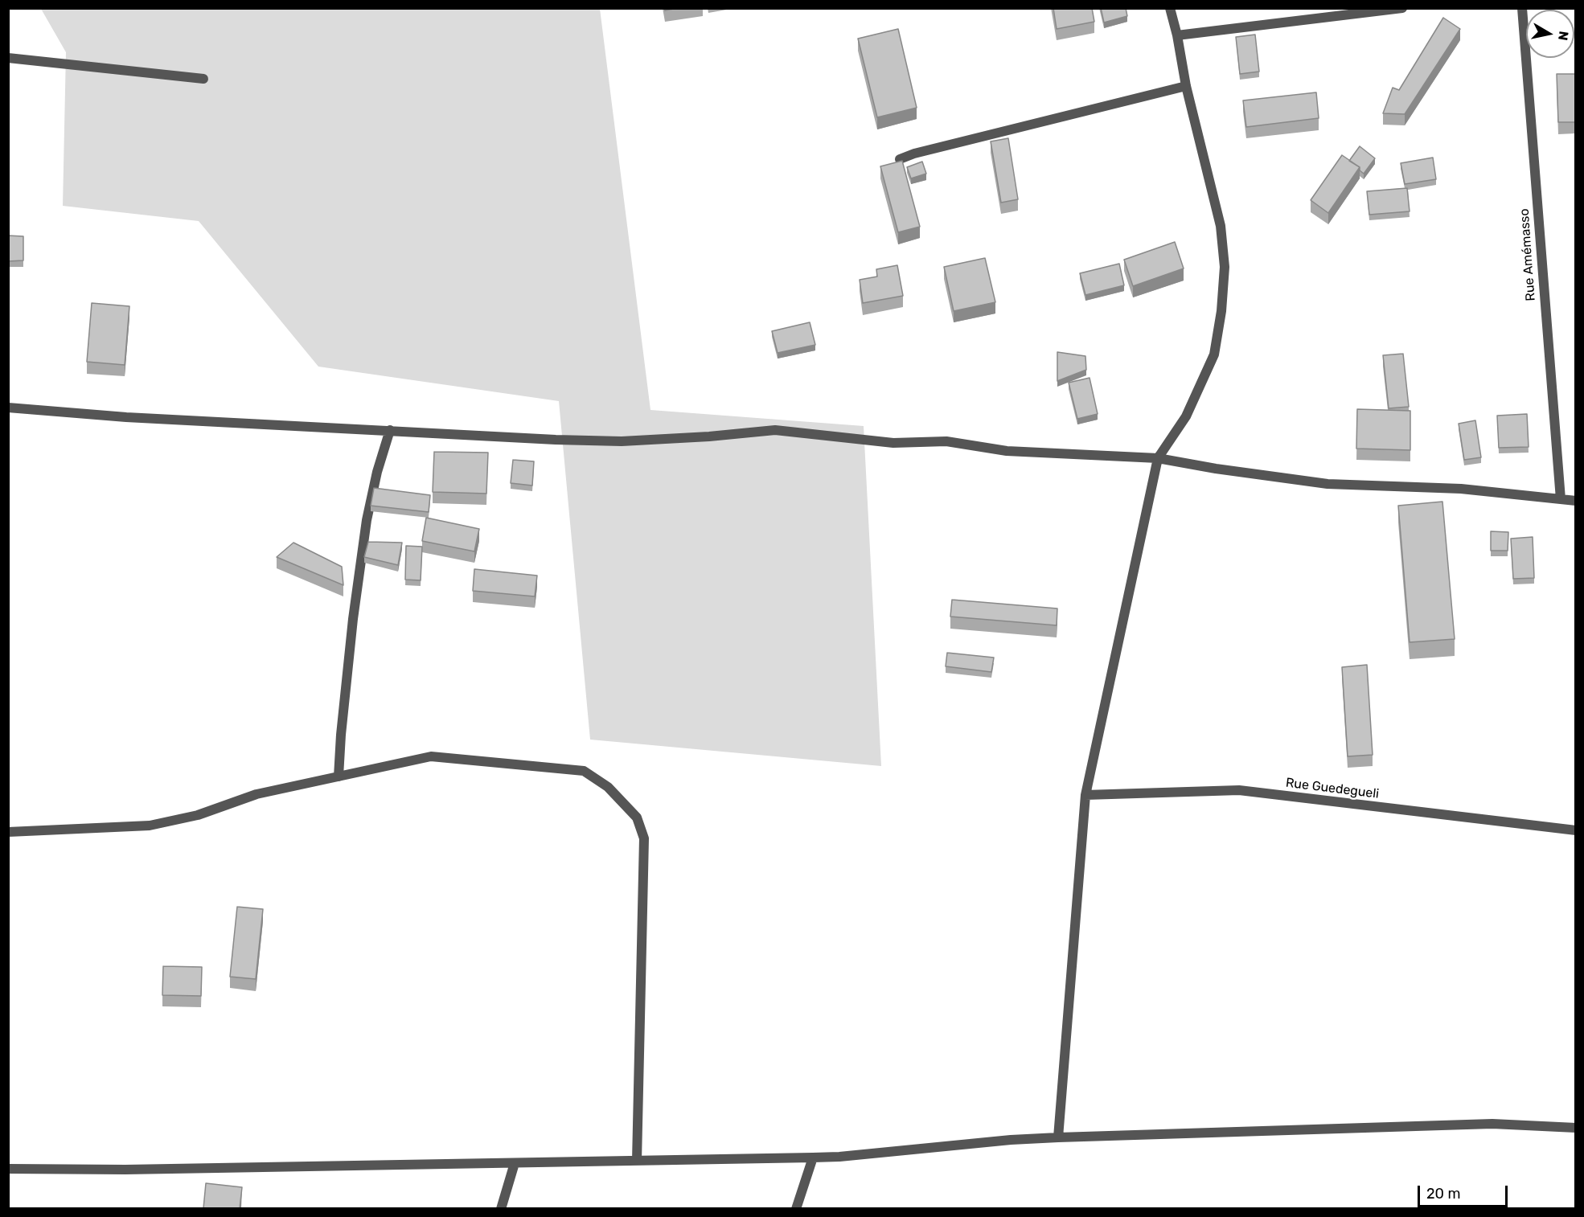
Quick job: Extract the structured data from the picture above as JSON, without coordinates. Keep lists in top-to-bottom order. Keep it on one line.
{"streets":{"street":["Rue Amémasso","Rue Guedegueli"]},"scale_bar":"20 m","north":"right"}
